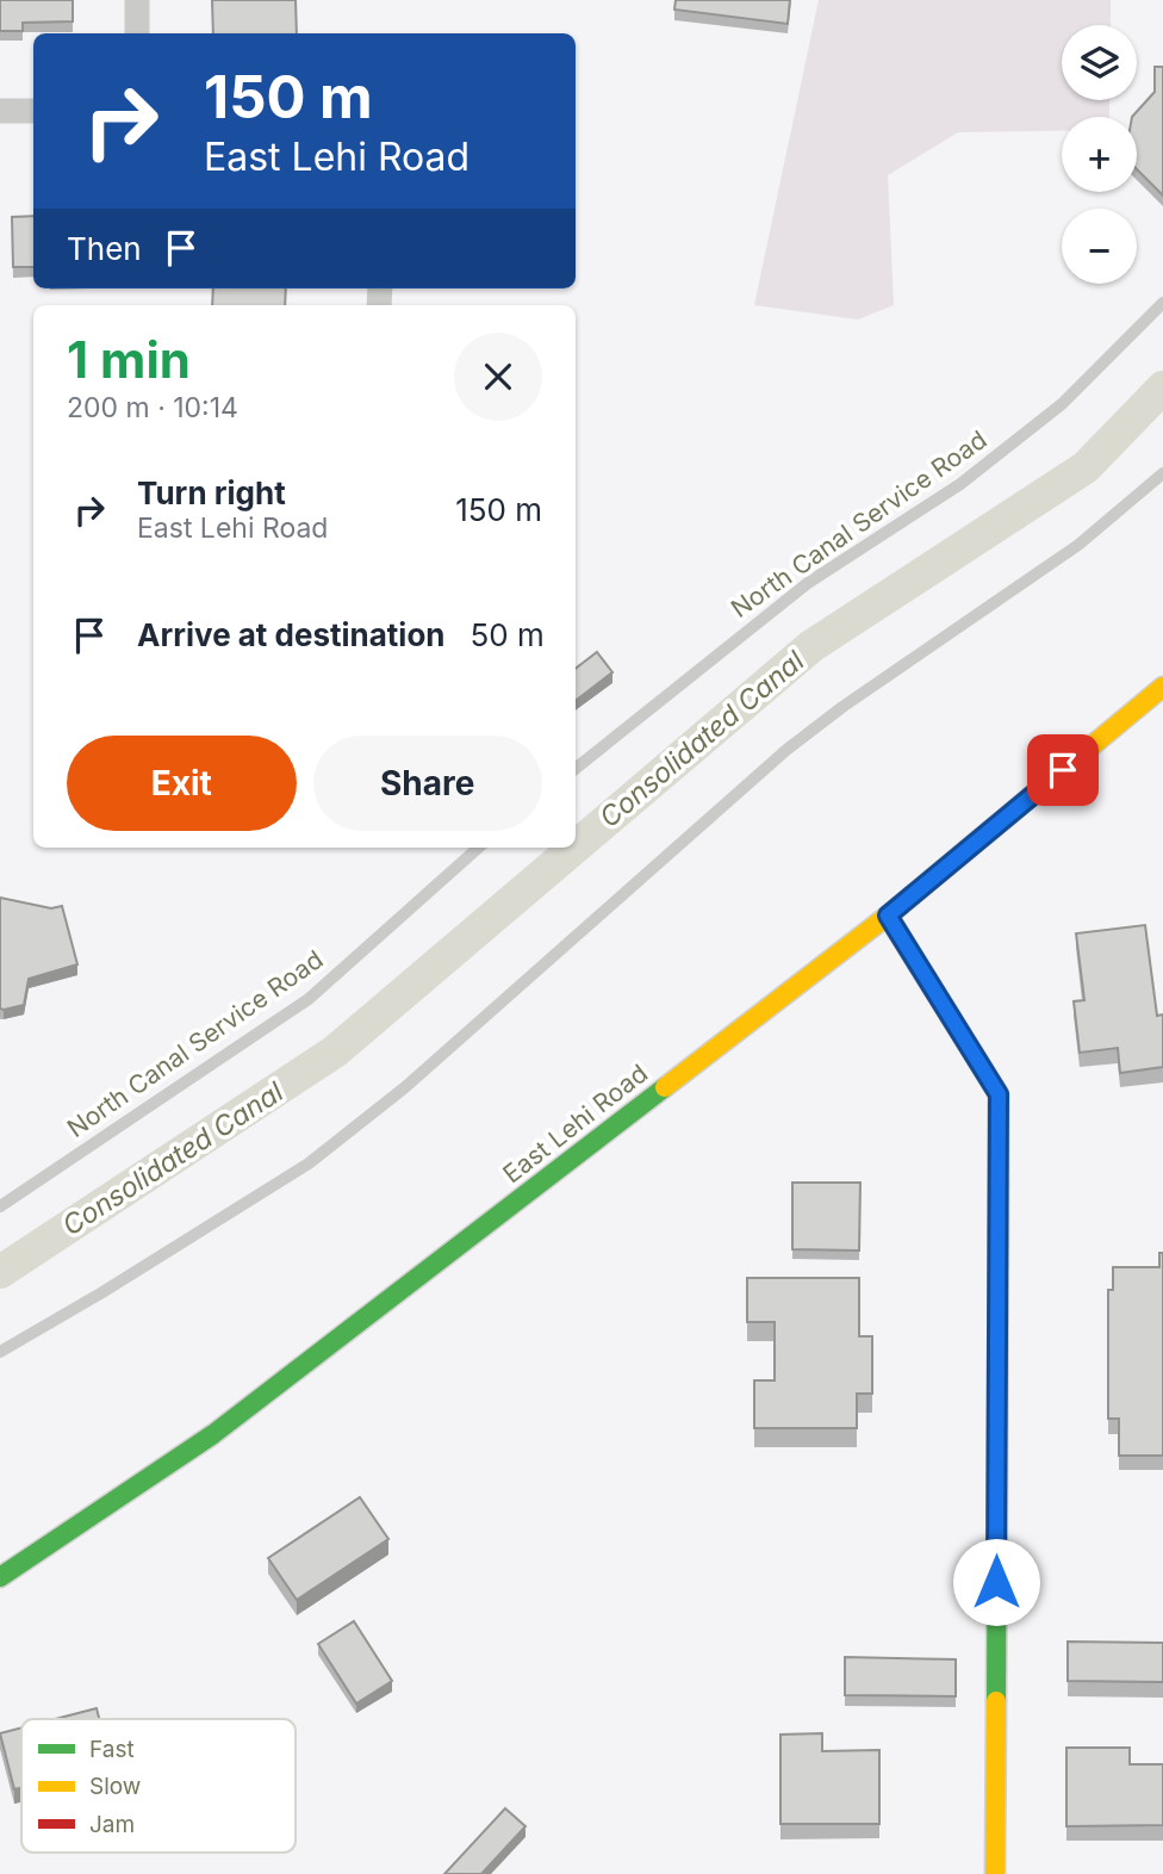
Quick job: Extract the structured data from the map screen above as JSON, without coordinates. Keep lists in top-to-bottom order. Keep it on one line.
{"streets":{"street":["East Lehi Road"],"lane":["North Canal Service Road"]},"water":["Consolidated Canal"],"legend":["Fast","Slow","Jam"],"page":{"map_buttons":["+","−"],"turn":["150 m","East Lehi Road"],"then":"Then","heading":["1 min","200 m · 10:14"],"list":[{"name":"Turn right","note":"East Lehi Road","value":"150 m"},{"name":"Arrive at destination","value":"50 m"}],"buttons":["Exit","Share"]}}
